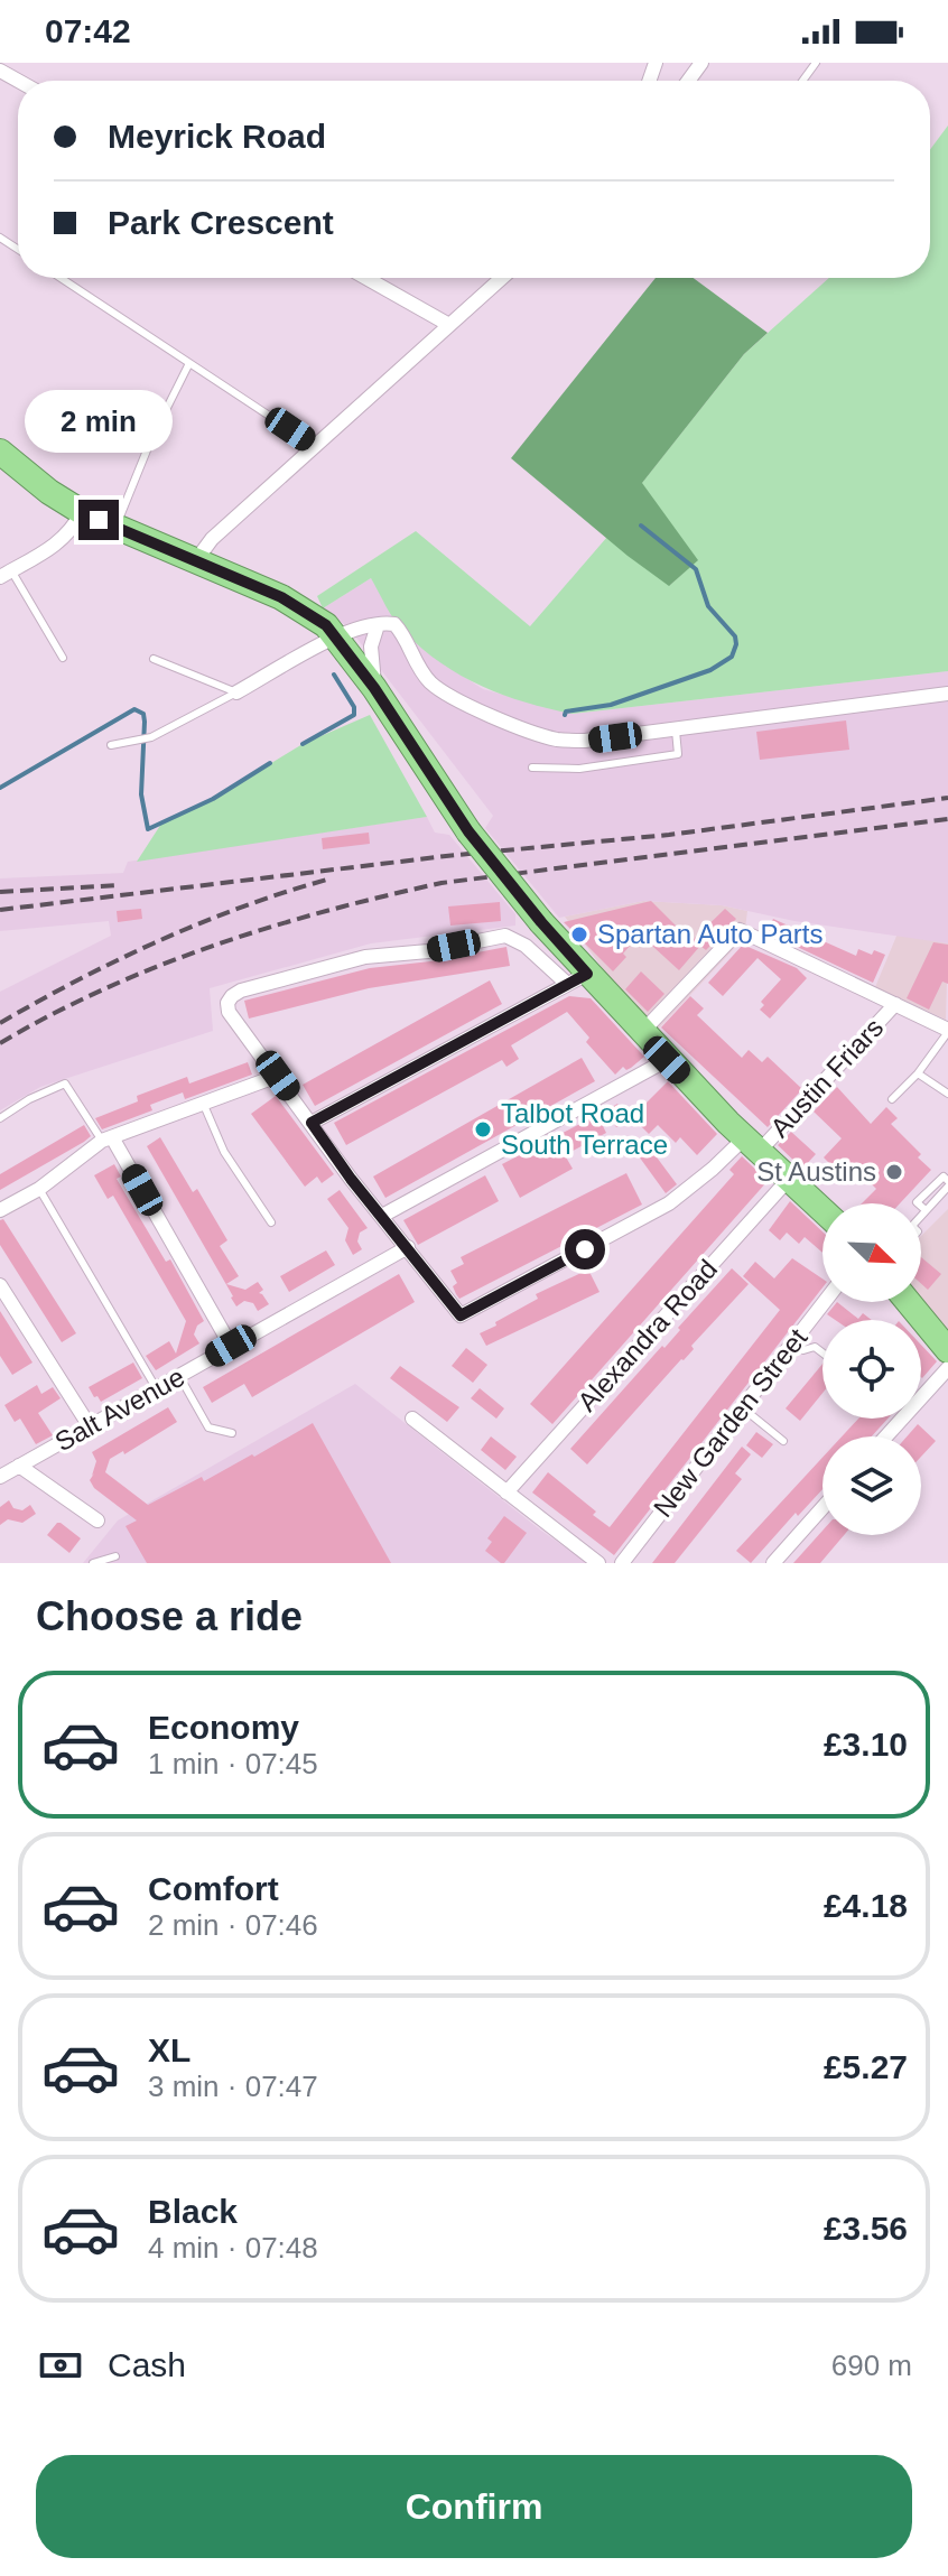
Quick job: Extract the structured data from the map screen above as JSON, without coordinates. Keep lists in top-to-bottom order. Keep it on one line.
{"streets":{"street":["Austin Friars","Alexandra Road","Salt Avenue","New Garden Street"]},"crossings":[["Austin Friars","Salt Avenue"]],"places":["Spartan Auto Parts","Talbot Road South Terrace","St Austins"],"north":"bottom right","page":{"status":"07:42","banner":["Meyrick Road","Park Crescent"],"bubble":"2 min","heading":"Choose a ride","list":[{"name":"Economy","note":"1 min · 07:45","value":"£3.10"},{"name":"Comfort","note":"2 min · 07:46","value":"£4.18"},{"name":"XL","note":"3 min · 07:47","value":"£5.27"},{"name":"Black","note":"4 min · 07:48","value":"£3.56"}],"pay":["Cash","690 m"],"buttons":"Confirm"}}
